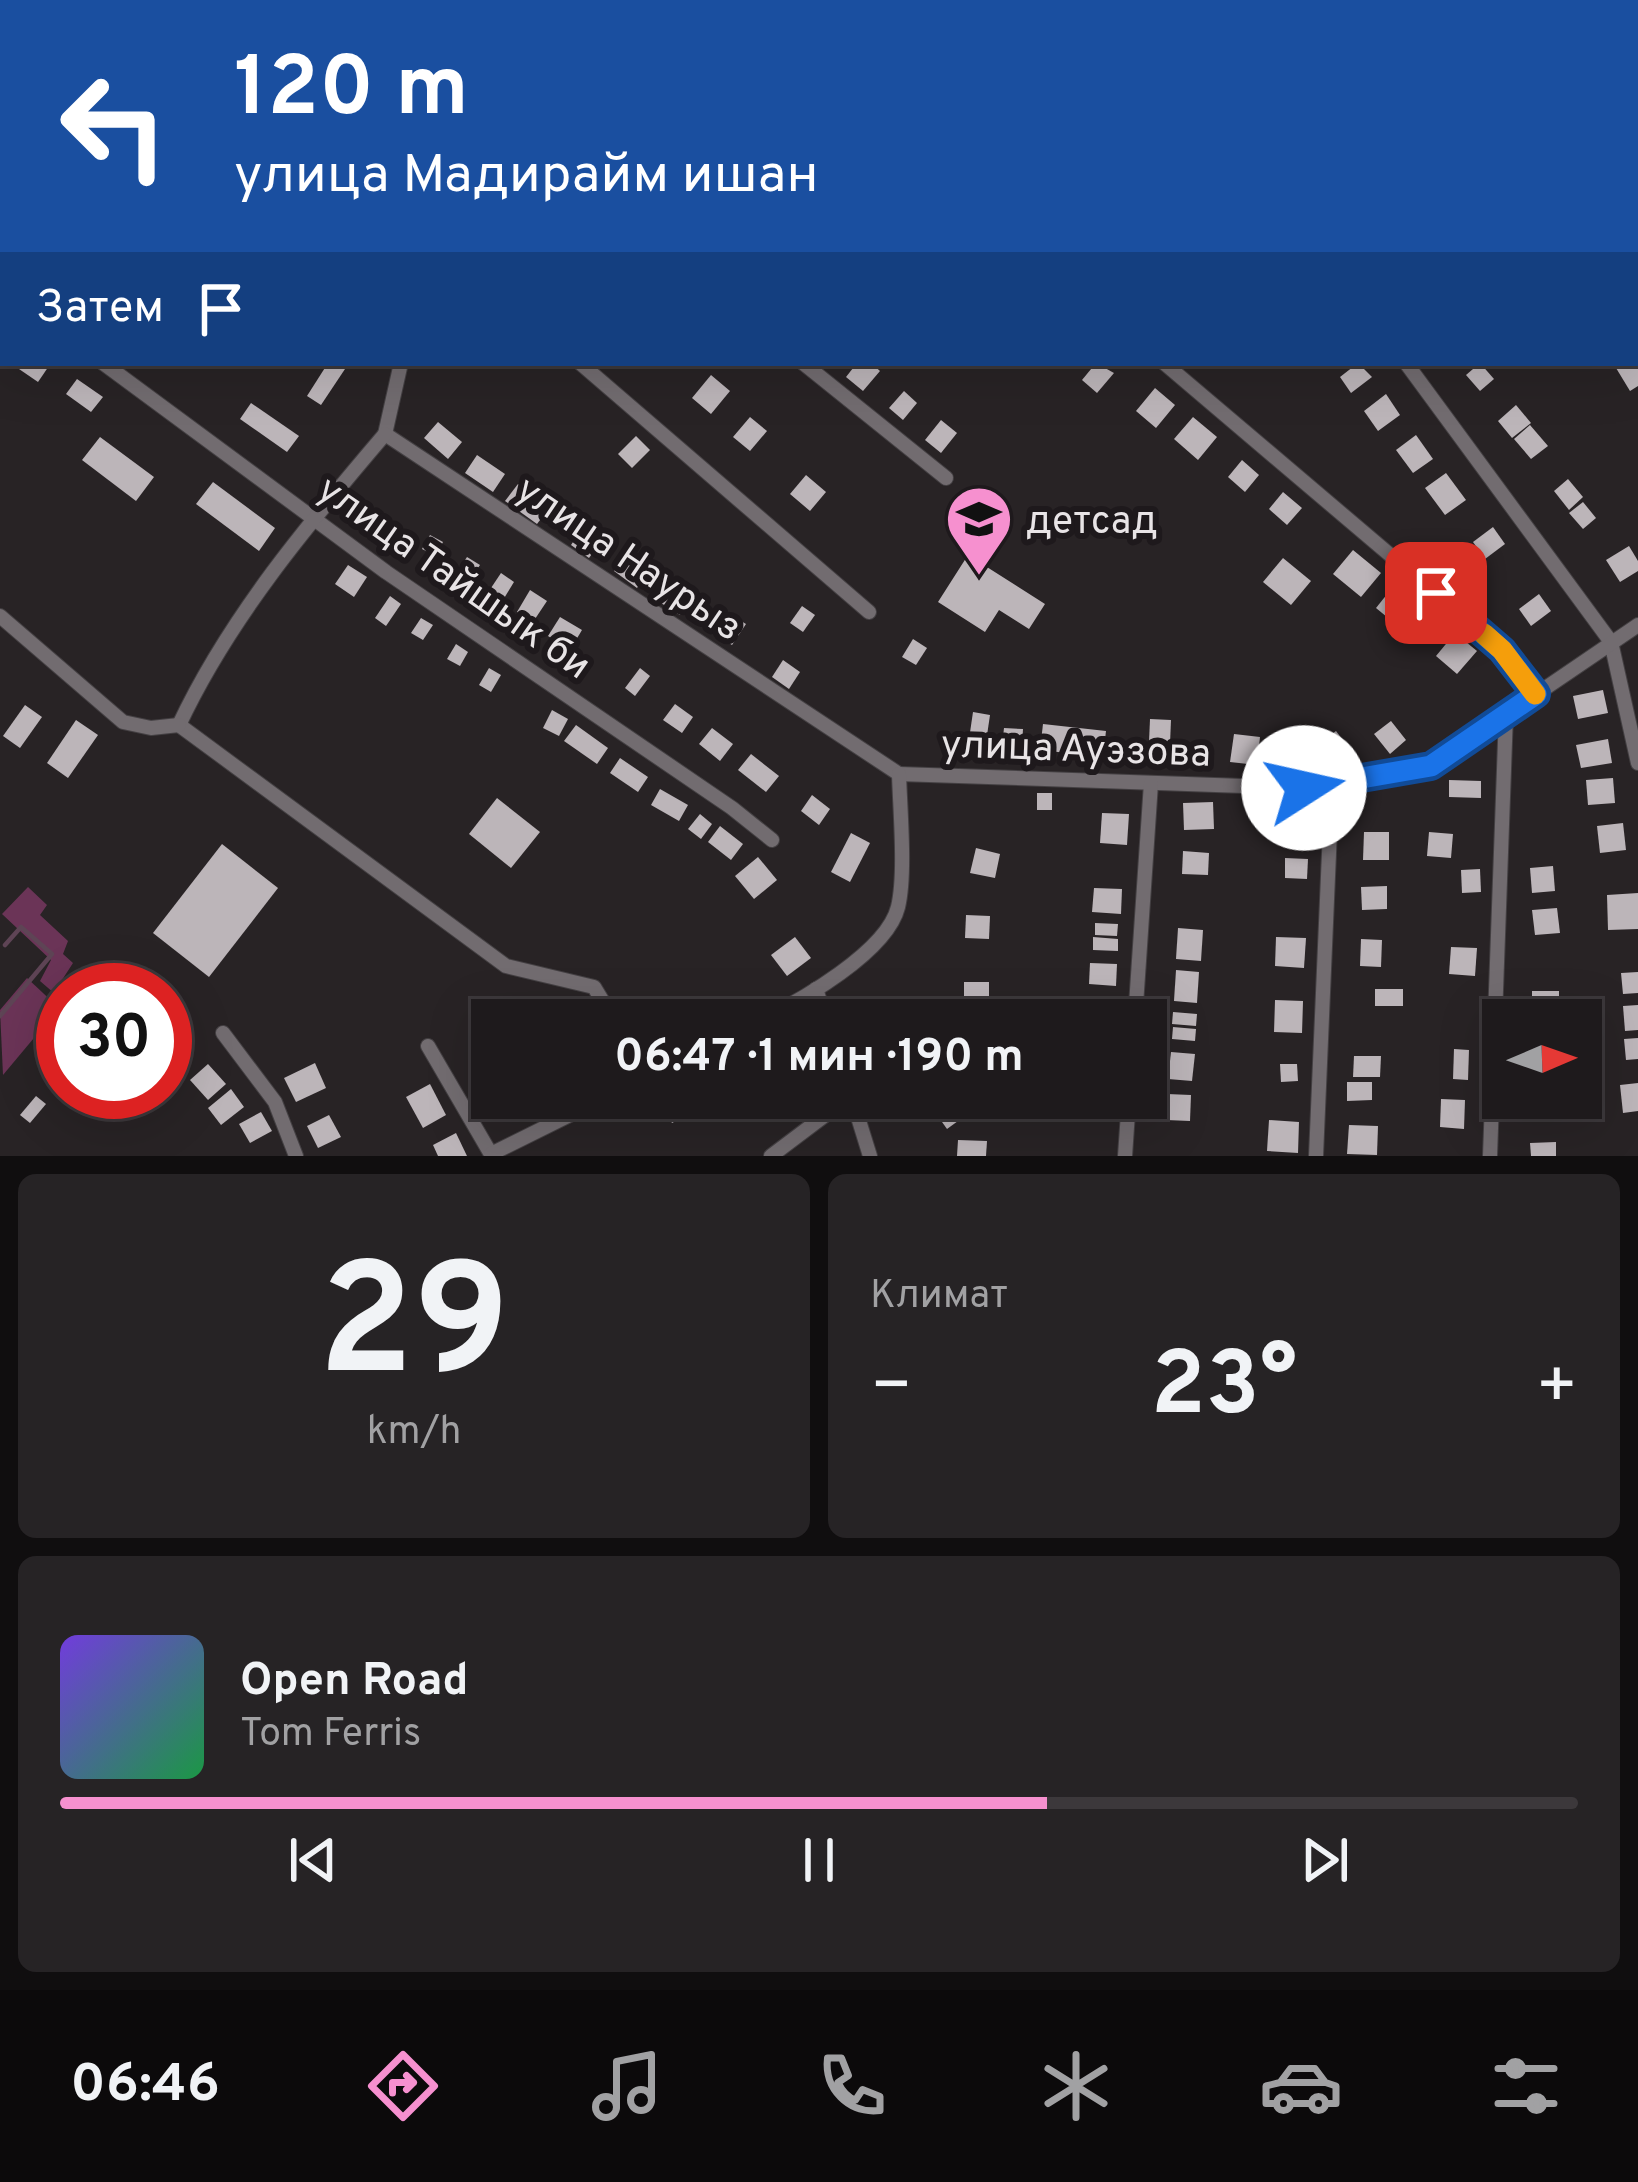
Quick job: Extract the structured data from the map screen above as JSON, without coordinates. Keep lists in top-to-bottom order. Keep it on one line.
{"streets":{"street":["улица Наурыз","улица Тайшык би","улица Ауэзова"]},"crossings":[["улица Наурыз","улица Ауэзова"]],"places":{"school or university":["детсад"]},"north":"right","page":{"turn":["120 m","улица Мадирайм ишан"],"then":"Затем","limit":"30","trip":"06:47 · 1 мин · 190 m","tile":[["29","km/h"],"Климат"],"heat":["−","23°","+"],"song":["Open Road","Tom Ferris"],"tabs":"06:46"}}
